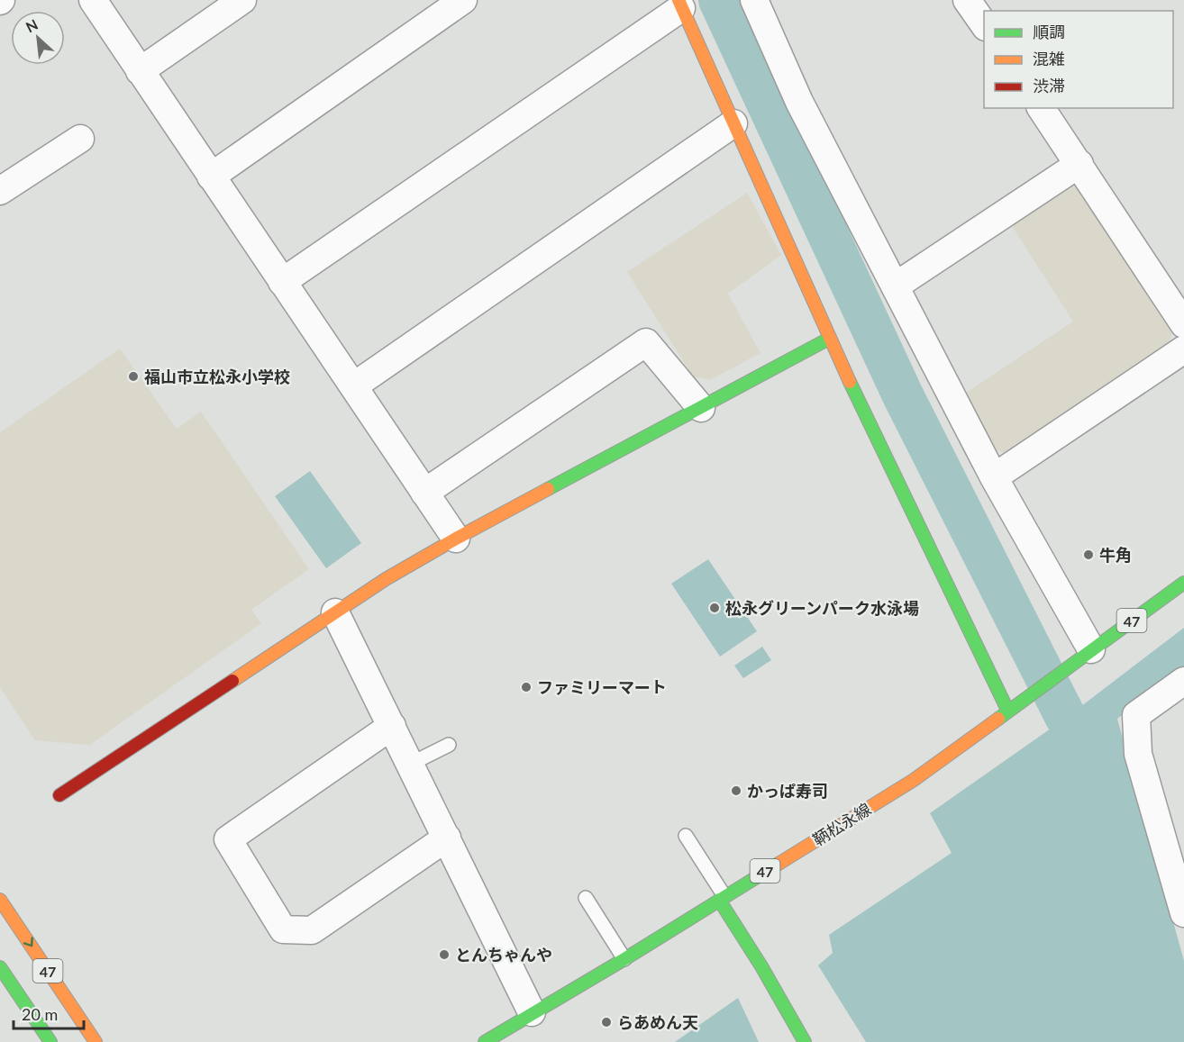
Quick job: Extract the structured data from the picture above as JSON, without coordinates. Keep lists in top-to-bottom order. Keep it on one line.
{"streets":{"street":["47","鞆松永線"]},"places":["福山市立松永小学校","牛角","松永グリーンパーク水泳場","ファミリーマート","かっぱ寿司","とんちゃんや","らあめん天"],"legend":["順調","混雑","渋滞"],"scale_bar":"20 m","north":"top left"}
